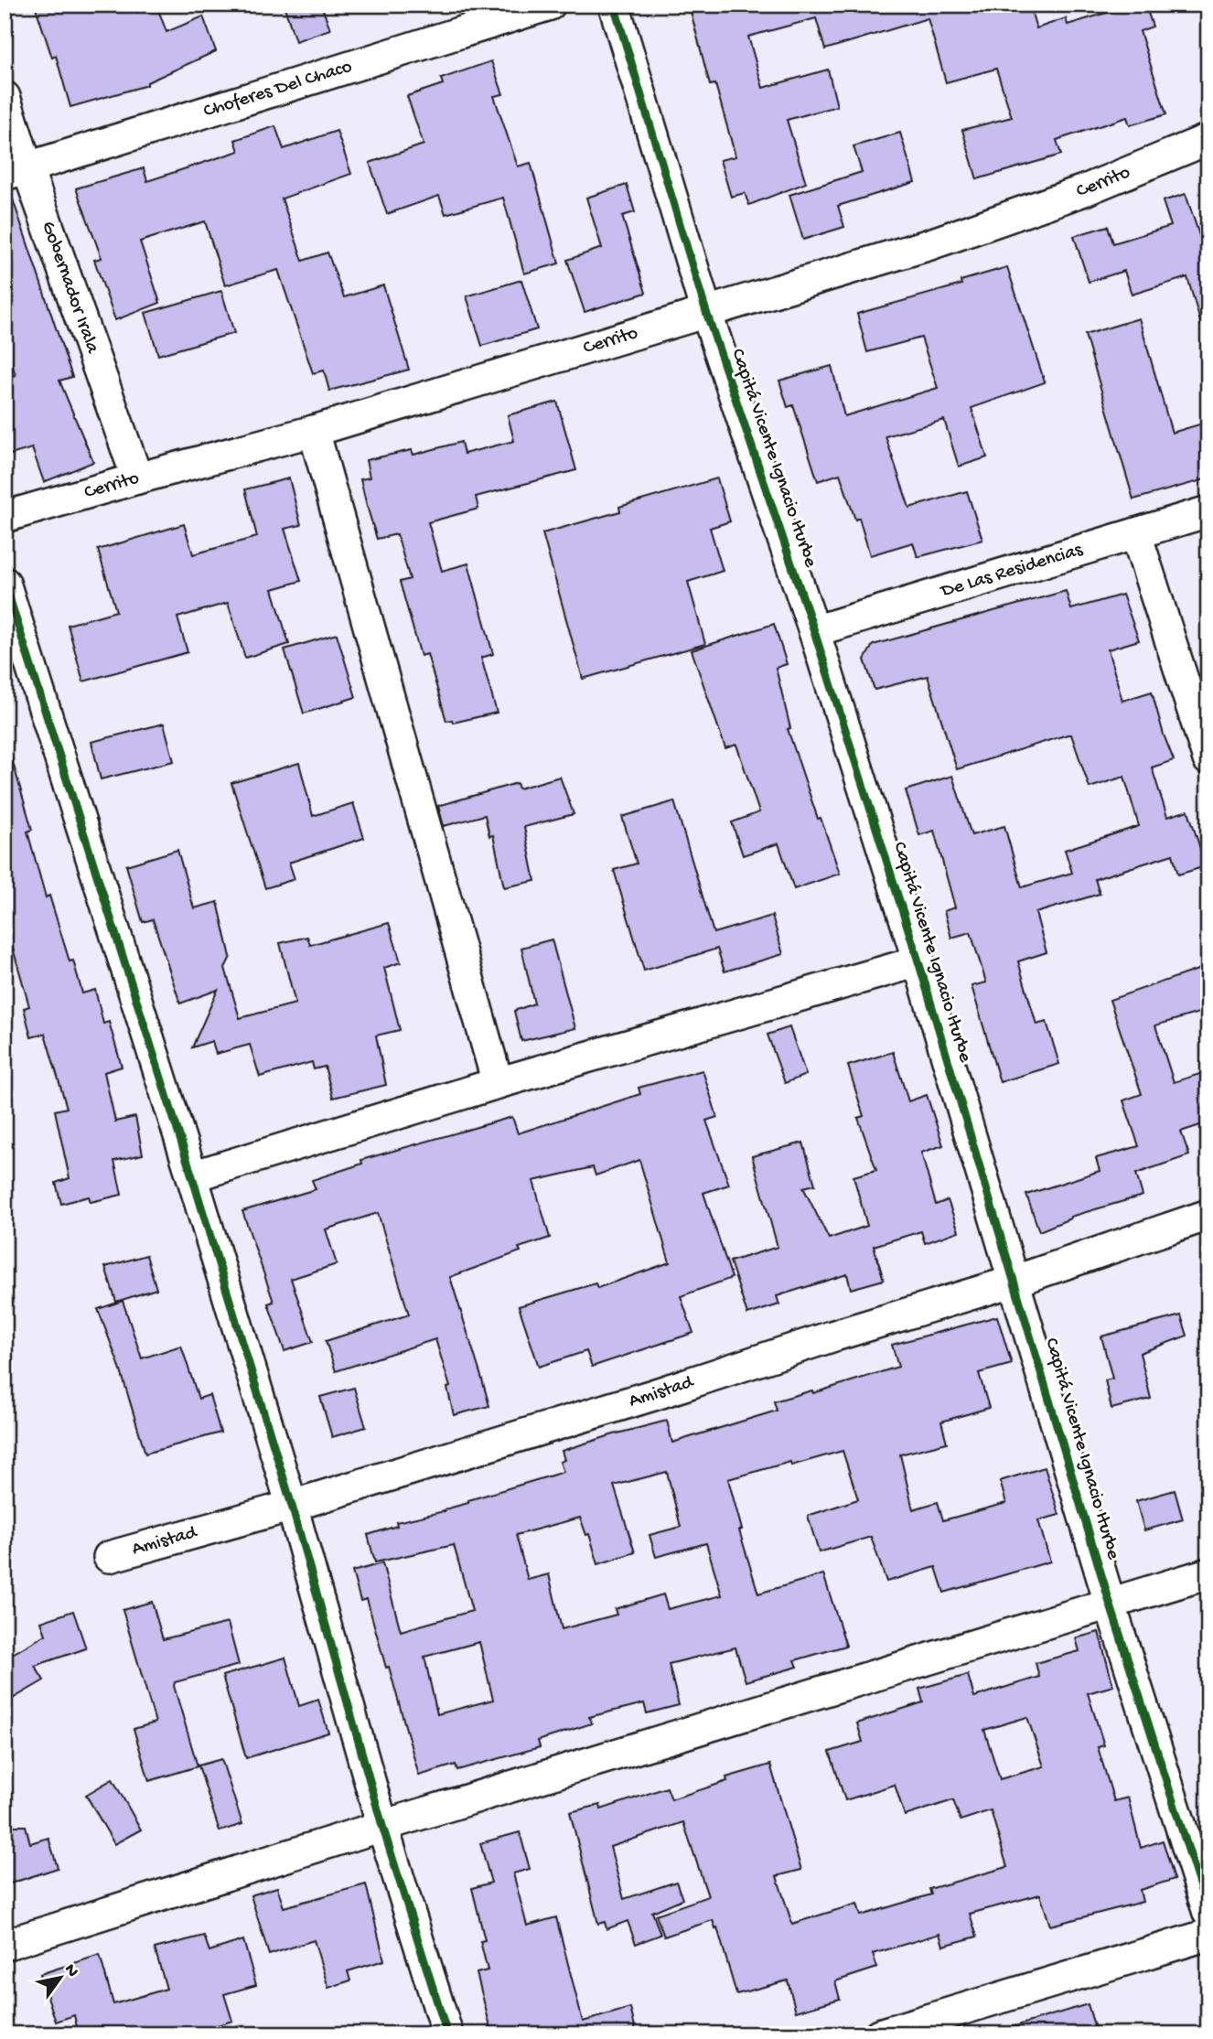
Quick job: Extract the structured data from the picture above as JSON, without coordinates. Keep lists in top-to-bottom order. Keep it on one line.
{"streets":{"street":["Choferes Del Chaco","Cerrito","Gobernador Irala","Capitá Vicente Ignacio Iturbe","De Las Residencias","Amistad"]},"crossings":[["Choferes Del Chaco","Gobernador Irala"],["Cerrito","Gobernador Irala"],["Cerrito","Capitá Vicente Ignacio Iturbe"],["Capitá Vicente Ignacio Iturbe","De Las Residencias"],["Capitá Vicente Ignacio Iturbe","Amistad"]],"north":"top right"}
